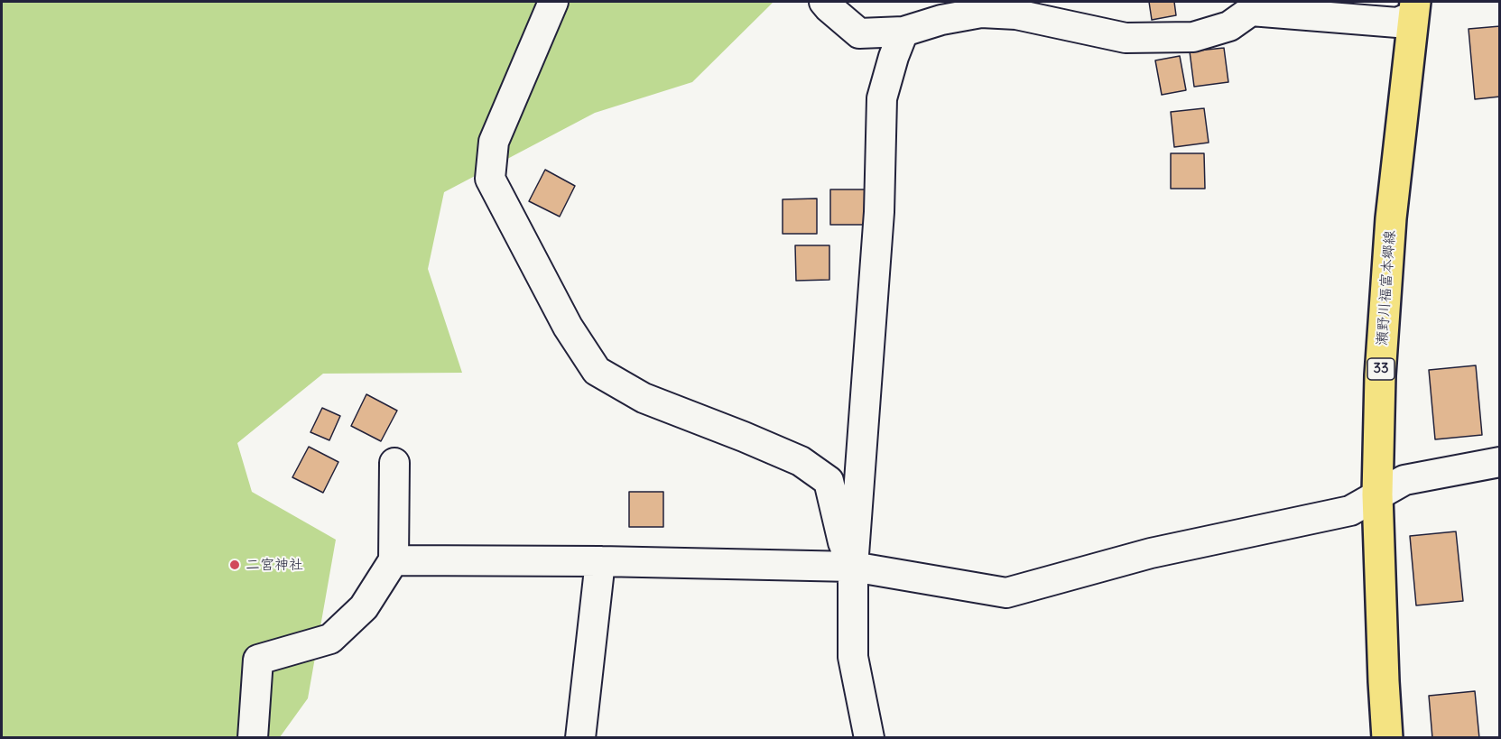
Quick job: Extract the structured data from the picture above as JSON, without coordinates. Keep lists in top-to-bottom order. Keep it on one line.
{"streets":{"main road":["瀬野川福富本郷線","33"]},"places":["二宮神社"]}
